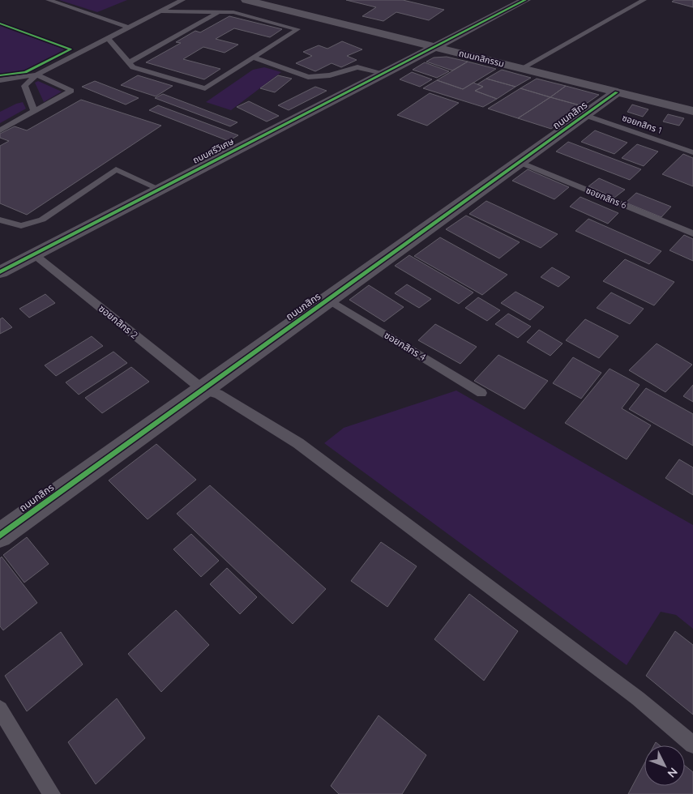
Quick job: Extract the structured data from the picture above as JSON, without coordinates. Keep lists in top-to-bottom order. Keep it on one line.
{"streets":{"street":["ถนนกสิกรรม","ถนนกสิกร","ถนนศรีวิเศษ"],"lane":["ซอยกสิกร 1","ซอยกสิกร 6","ซอยกสิกร 2","ซอยกสิกร 4"]},"crossings":[["ถนนกสิกรรม","ถนนกสิกร"],["ถนนกสิกรรม","ถนนศรีวิเศษ"],["ถนนกสิกร","ซอยกสิกร 1"],["ถนนกสิกร","ซอยกสิกร 6"],["ถนนกสิกร","ซอยกสิกร 2"],["ถนนกสิกร","ซอยกสิกร 4"],["ถนนศรีวิเศษ","ซอยกสิกร 2"]],"north":"bottom right"}
